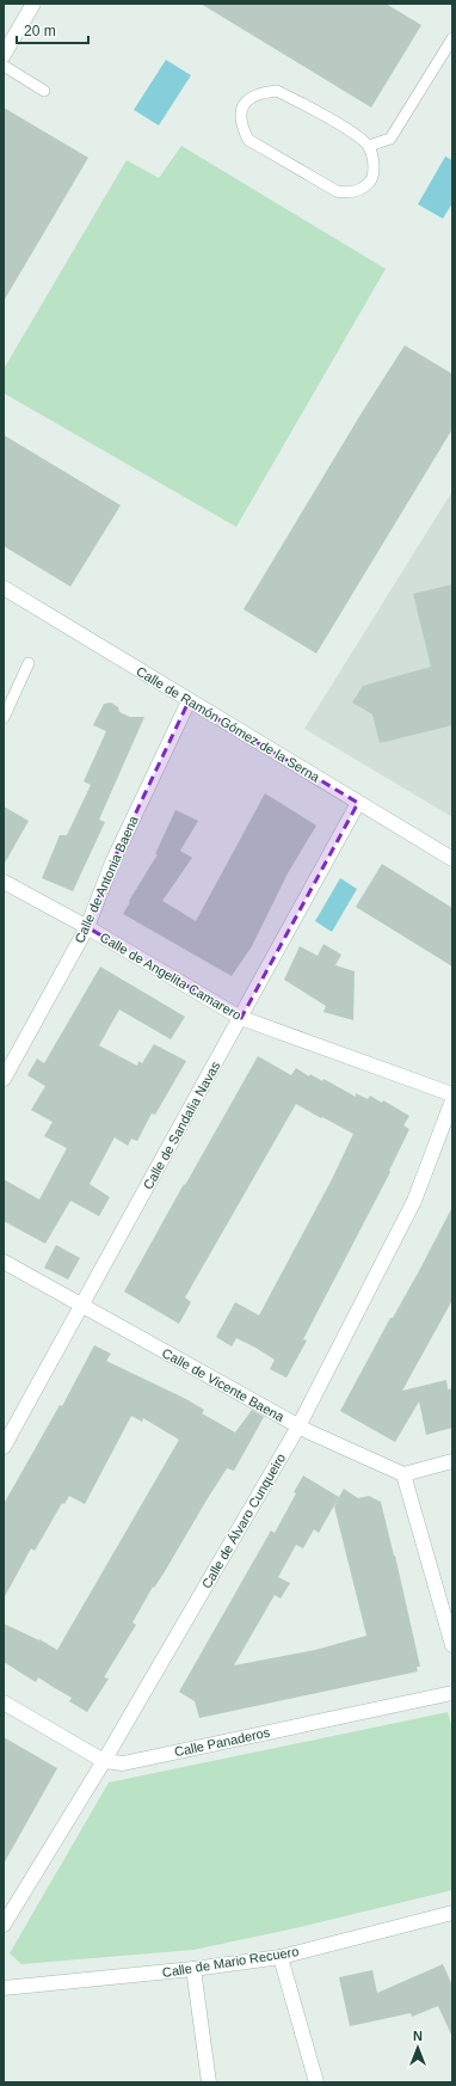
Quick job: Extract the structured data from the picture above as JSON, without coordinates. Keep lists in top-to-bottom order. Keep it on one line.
{"streets":{"street":["Calle de Ramón Gómez de la Serna","Calle de Antonia Baena","Calle de Angelita Camarero","Calle de Sandalia Navas","Calle de Vicente Baena","Calle de Álvaro Cunqueiro","Calle Panaderos","Calle de Mario Recuero"]},"crossings":[["Calle de Ramón Gómez de la Serna","Calle de Antonia Baena"],["Calle de Ramón Gómez de la Serna","Calle de Sandalia Navas"],["Calle de Antonia Baena","Calle de Angelita Camarero"],["Calle de Angelita Camarero","Calle de Sandalia Navas"],["Calle de Sandalia Navas","Calle de Vicente Baena"],["Calle de Vicente Baena","Calle de Álvaro Cunqueiro"],["Calle de Álvaro Cunqueiro","Calle Panaderos"]],"scale_bar":"20 m","north":"top"}
